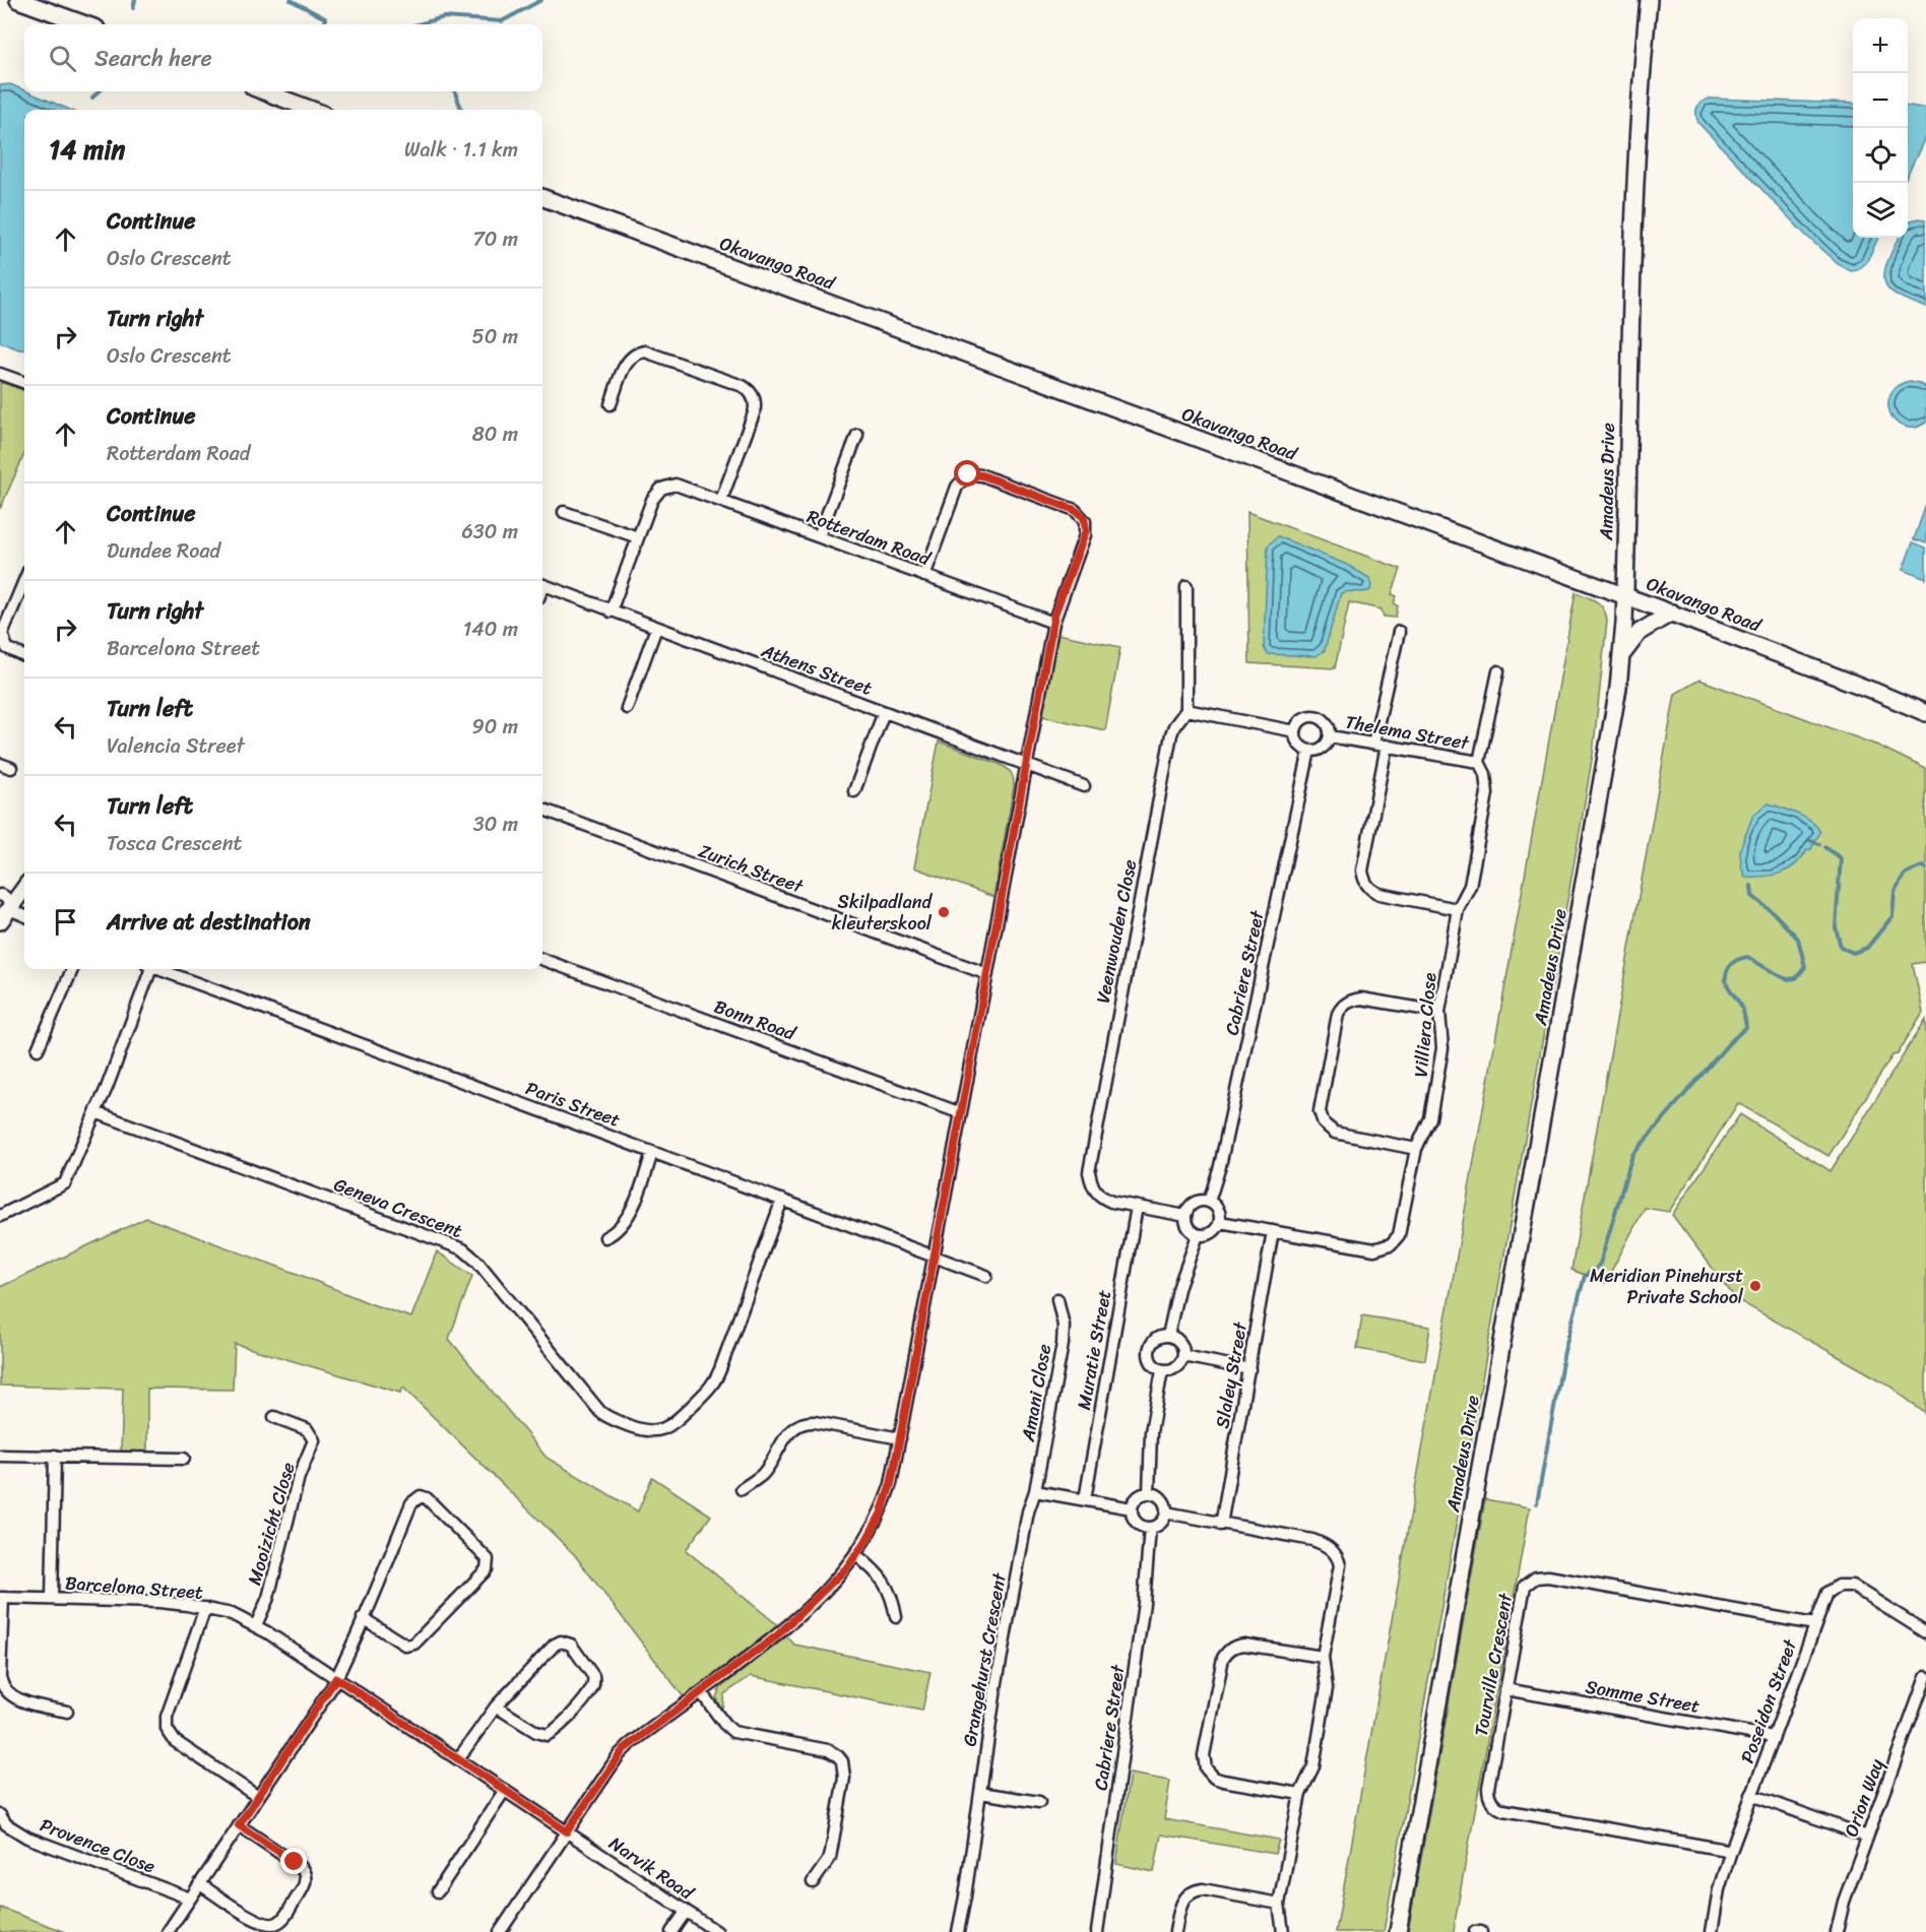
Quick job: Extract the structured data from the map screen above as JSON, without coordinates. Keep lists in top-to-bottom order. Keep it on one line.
{"streets":{"street":["Okavango Road","Amadeus Drive","Rotterdam Road","Athens Street","Thelema Street","Zurich Street","Veenwouden Close","Cabriere Street","Bonn Road","Villiera Close","Paris Street","Geneva Crescent","Muratie Street","Slaley Street","Amani Close","Mooizicht Close","Barcelona Street","Grangehurst Crescent","Tourville Crescent","Somme Street","Poseidon Street","Orion Way","Provence Close","Narvik Road"]},"crossings":[["Okavango Road","Amadeus Drive"],["Rotterdam Road","Athens Street"],["Thelema Street","Cabriere Street"],["Thelema Street","Villiera Close"],["Veenwouden Close","Cabriere Street"],["Veenwouden Close","Villiera Close"],["Veenwouden Close","Muratie Street"],["Cabriere Street","Villiera Close"],["Villiera Close","Slaley Street"],["Paris Street","Geneva Crescent"],["Amani Close","Grangehurst Crescent"],["Mooizicht Close","Barcelona Street"],["Barcelona Street","Narvik Road"],["Tourville Crescent","Somme Street"],["Tourville Crescent","Poseidon Street"],["Somme Street","Poseidon Street"]],"places":["Skilpadland kleuterskool","Meridian Pinehurst Private School"],"page":{"map_buttons":["+","−"],"search":"Search here","heading":["14 min","Walk · 1.1 km"],"list":[["Continue","Oslo Crescent","70 m"],["Turn right","Oslo Crescent","50 m"],["Continue","Rotterdam Road","80 m"],["Continue","Dundee Road","630 m"],["Turn right","Barcelona Street","140 m"],["Turn left","Valencia Street","90 m"],["Turn left","Tosca Crescent","30 m"],"Arrive at destination"]}}
